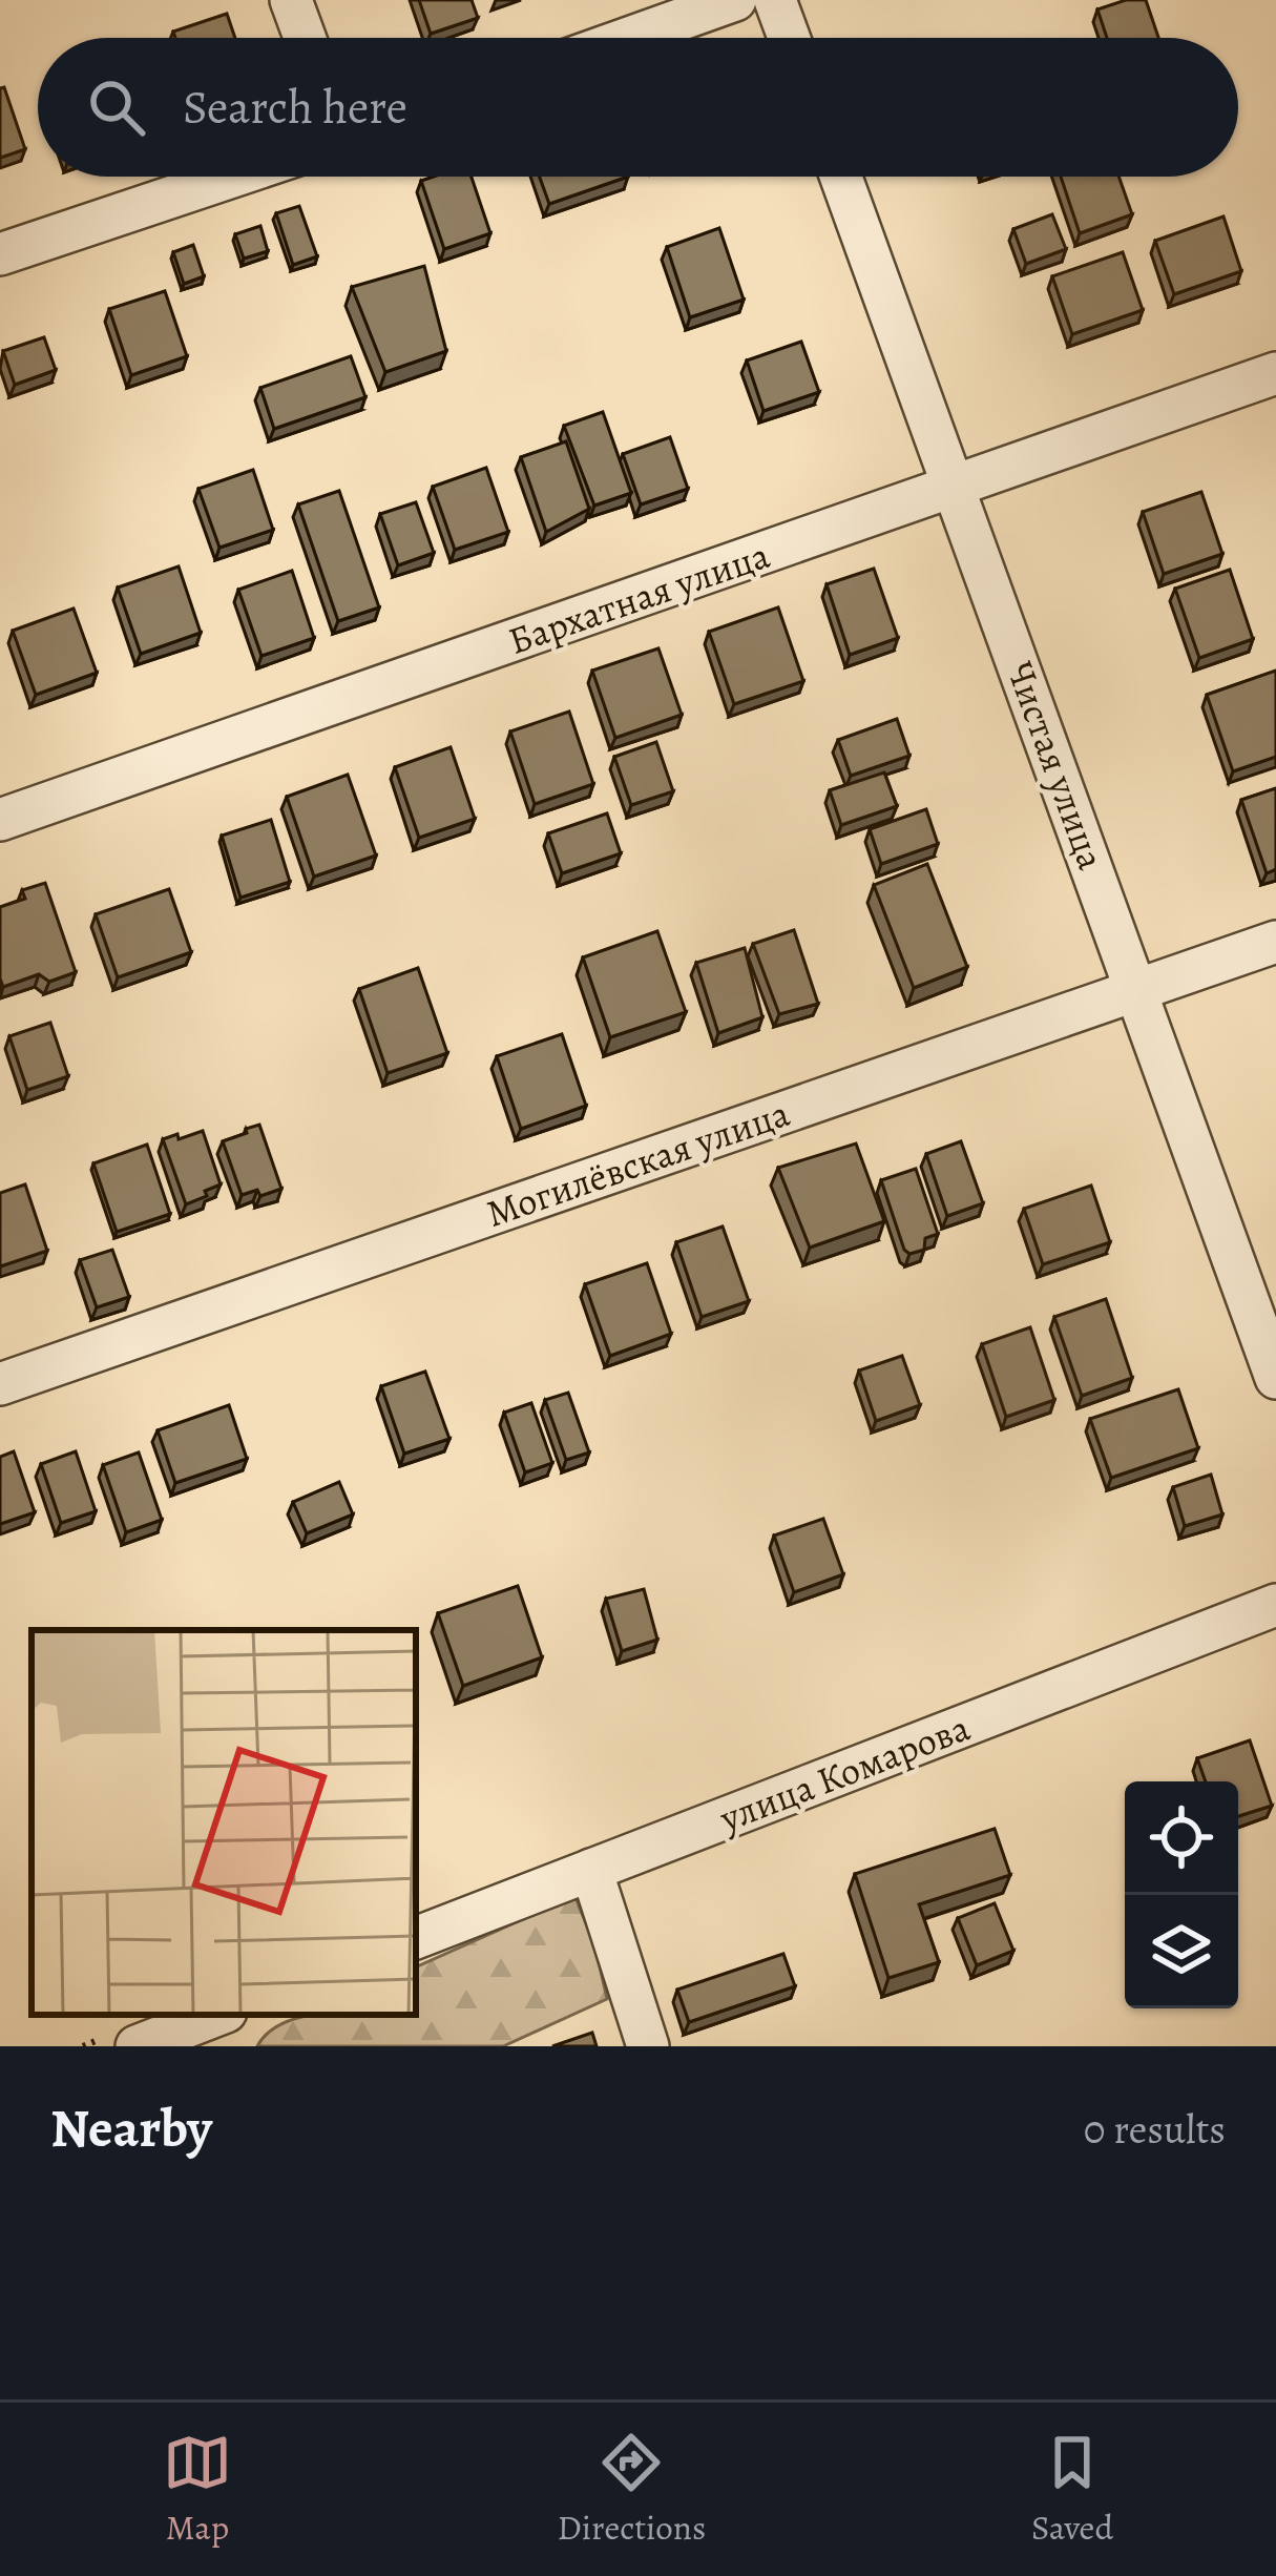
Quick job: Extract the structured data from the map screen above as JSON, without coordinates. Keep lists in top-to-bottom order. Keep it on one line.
{"streets":{"street":["Бархатная улица","Чистая улица","Могилёвская улица","улица Комарова"]},"crossings":[["Бархатная улица","Чистая улица"],["Чистая улица","Могилёвская улица"]],"page":{"search":"Search here","heading":["Nearby","0 results"],"nav":["Map","Directions","Saved"]}}
